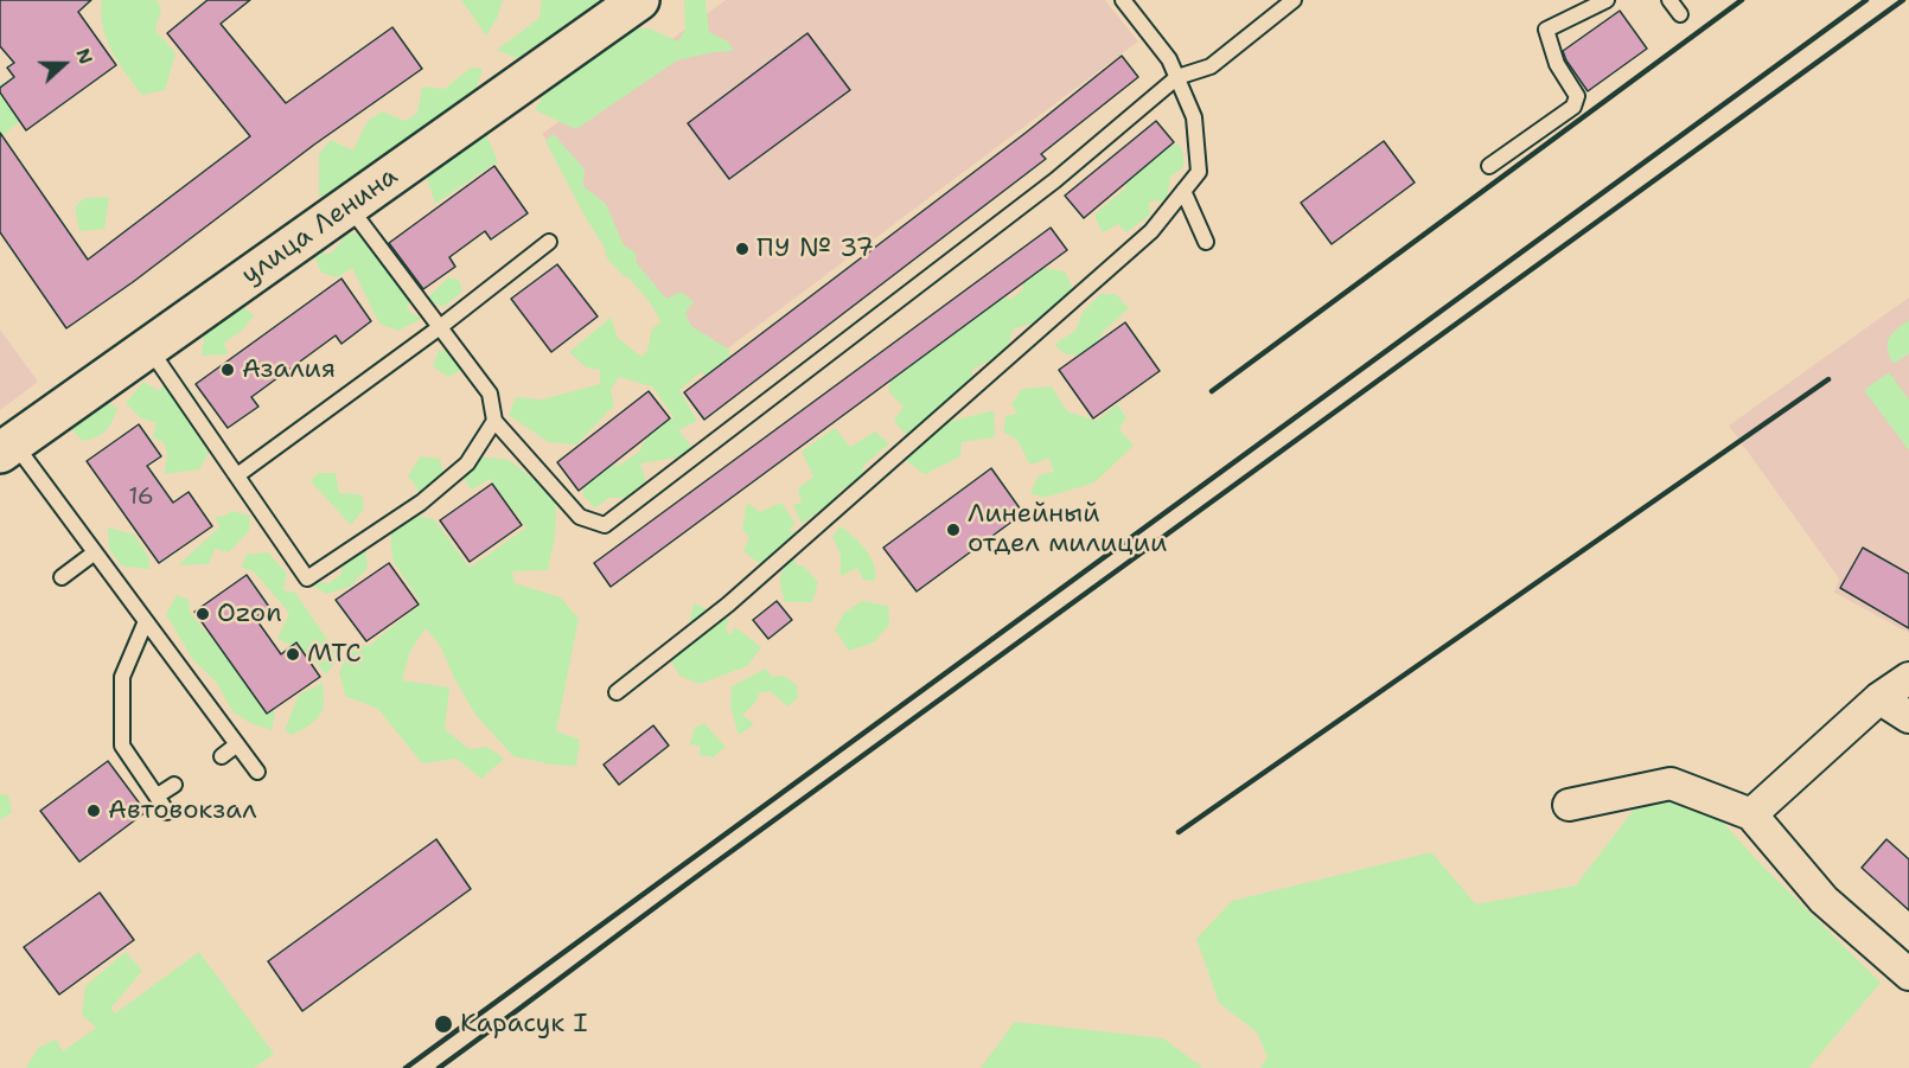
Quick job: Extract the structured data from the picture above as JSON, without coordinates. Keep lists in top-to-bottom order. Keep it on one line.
{"streets":{"main road":["улица Ленина"]},"places":["ПУ № 37","Азалия","Линейный отдел милиции","Ozon","МТС","Автовокзал","Карасук I"],"house_numbers":["16"],"north":"right"}
